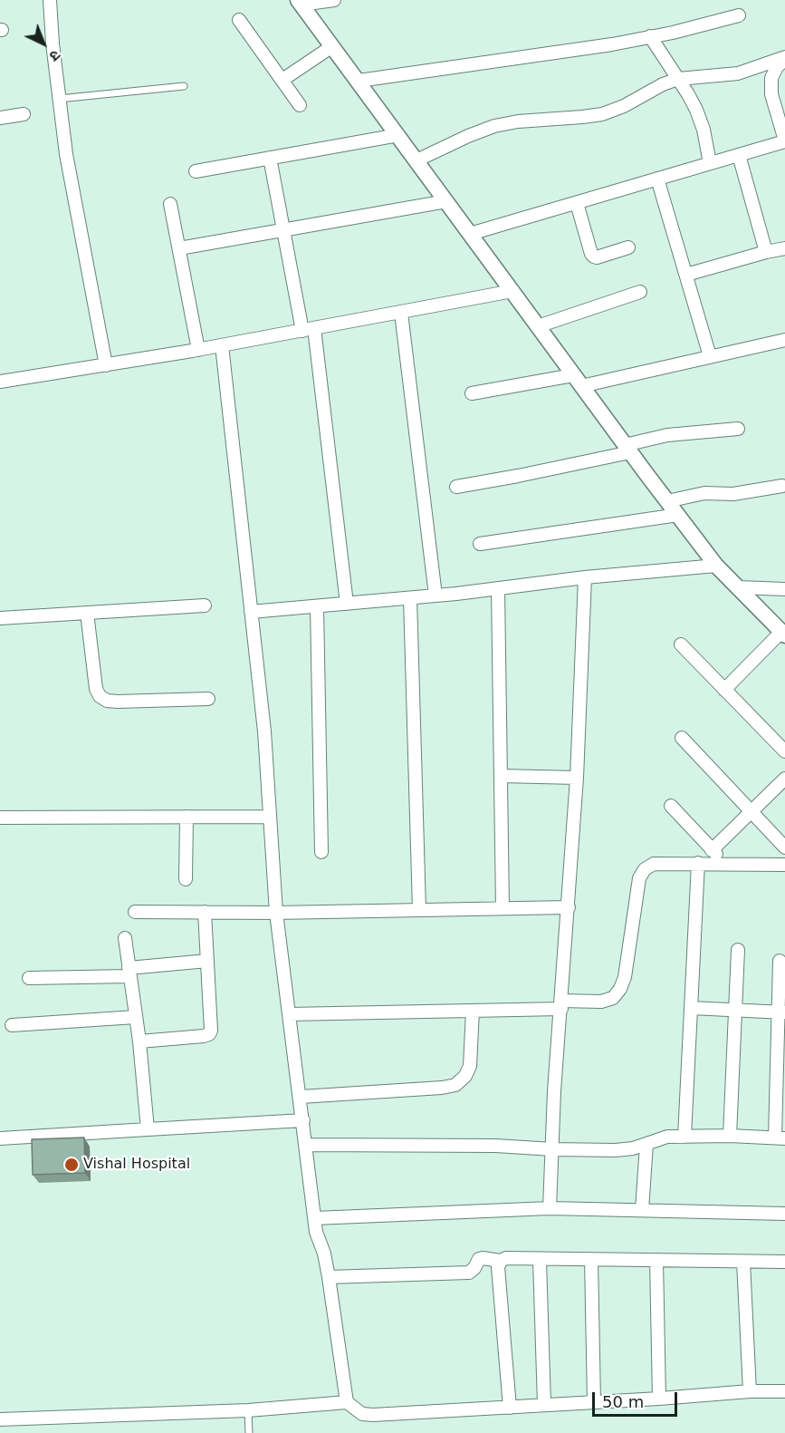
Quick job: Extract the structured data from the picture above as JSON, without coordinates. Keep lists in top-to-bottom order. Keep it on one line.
{"places":["Vishal Hospital"],"scale_bar":"50 m","north":"bottom right"}
